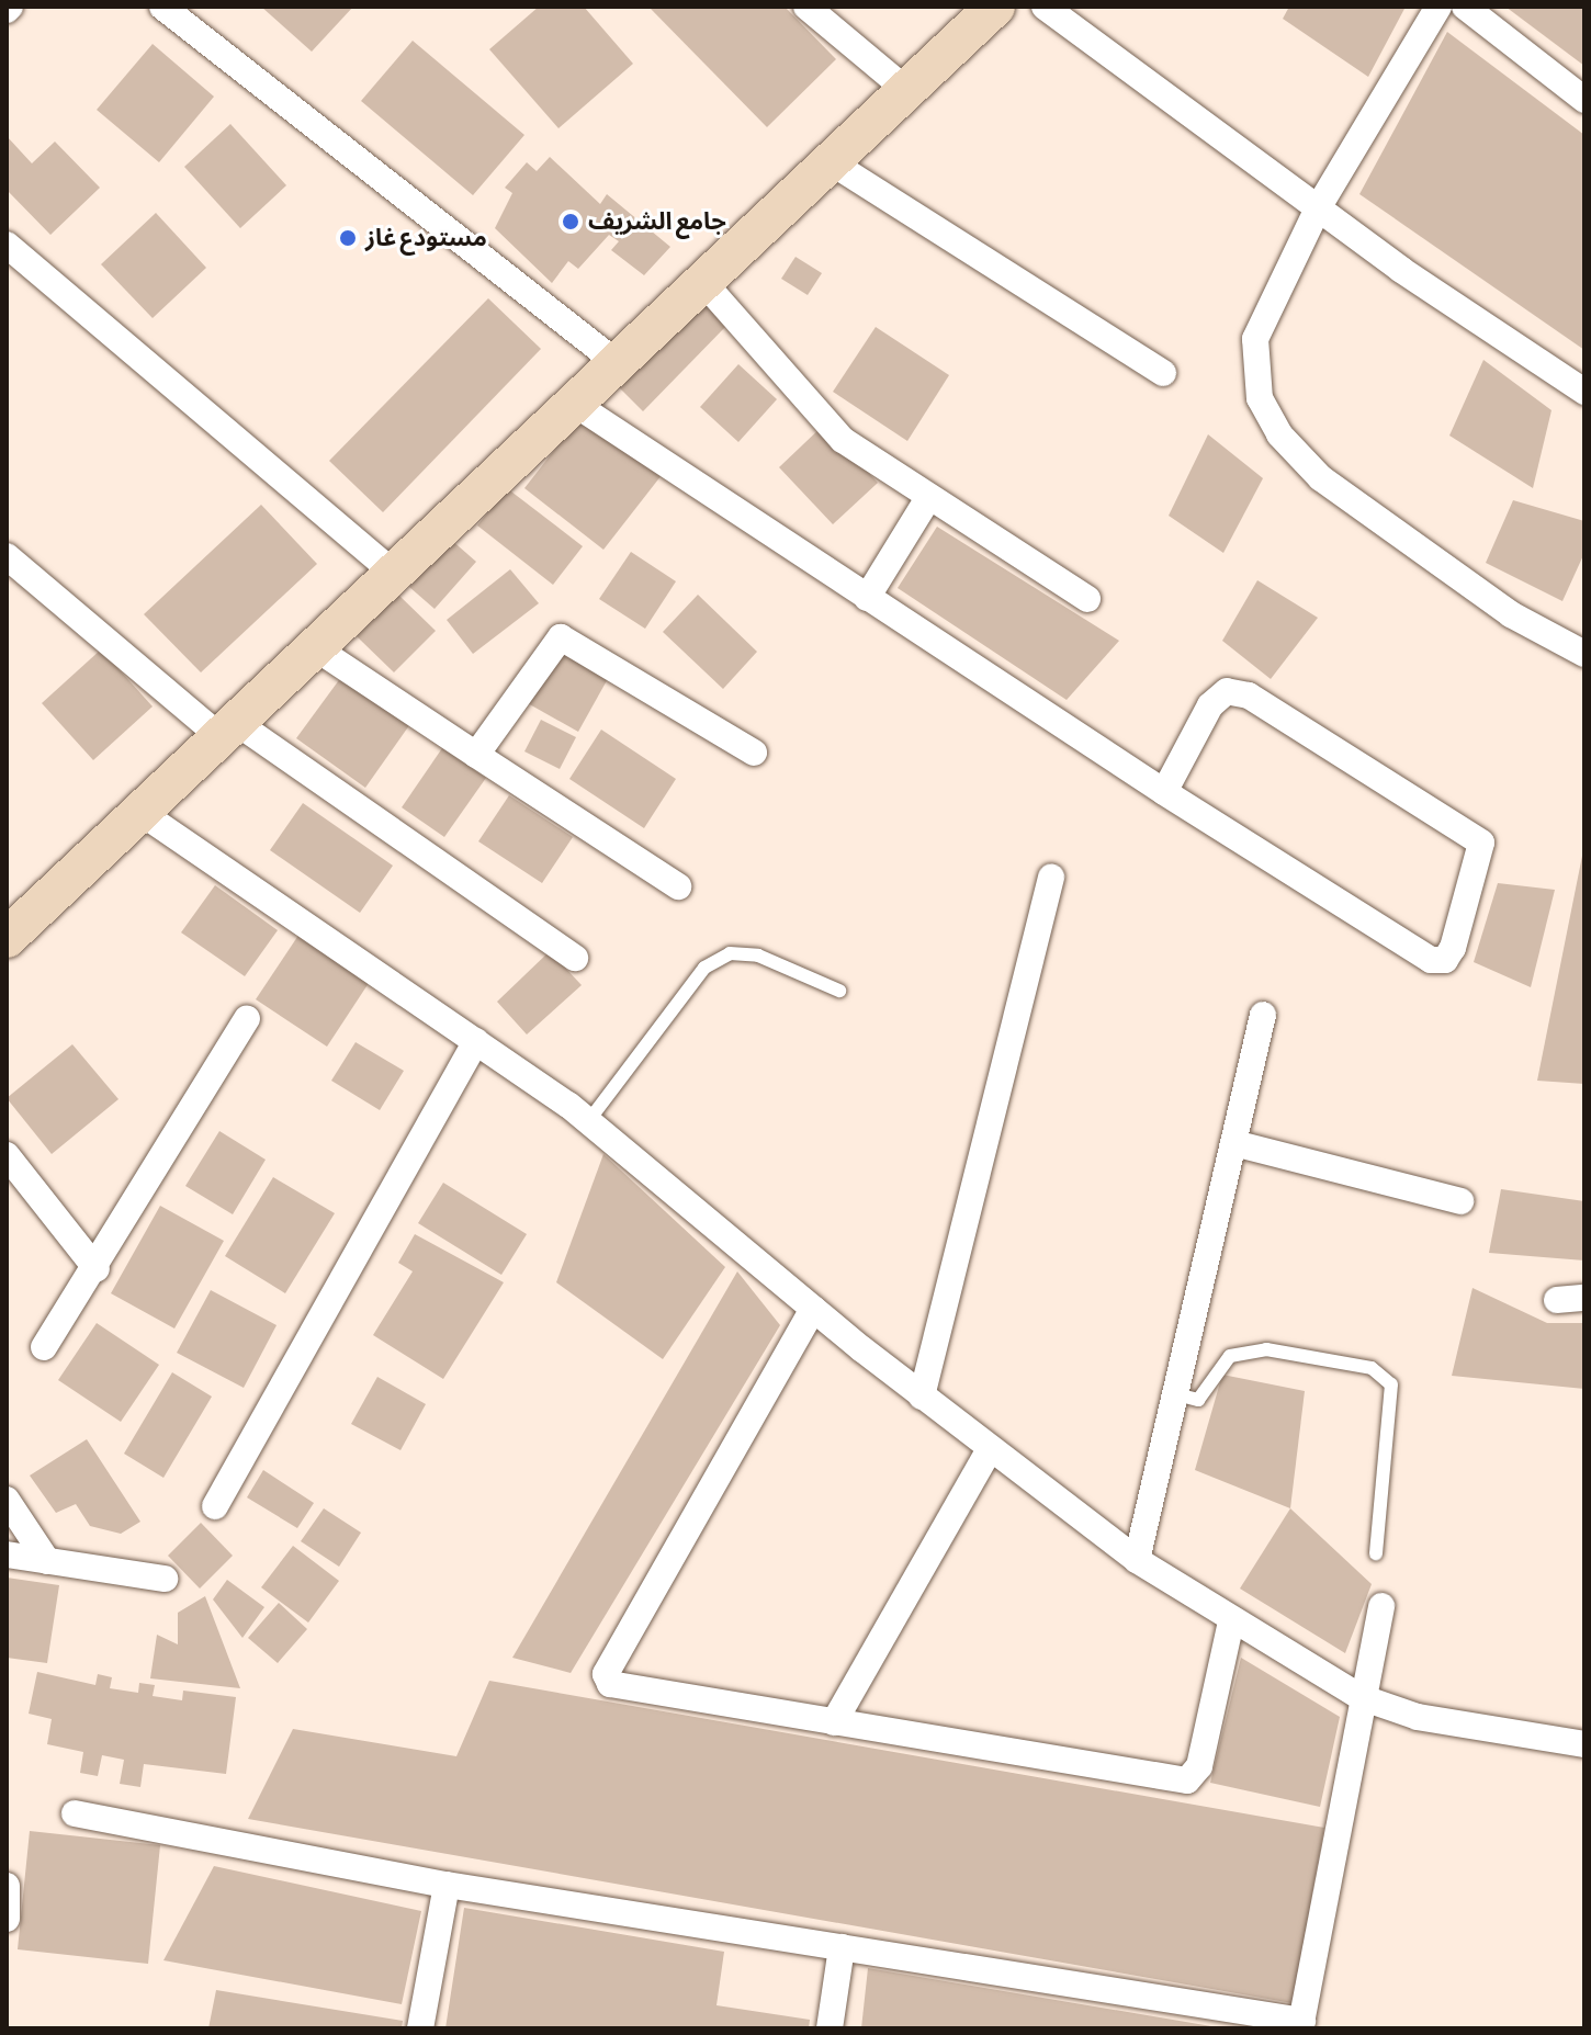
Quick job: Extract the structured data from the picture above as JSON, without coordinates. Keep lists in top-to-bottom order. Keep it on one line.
{"places":["جامع الشريف","مستودع غاز"]}
